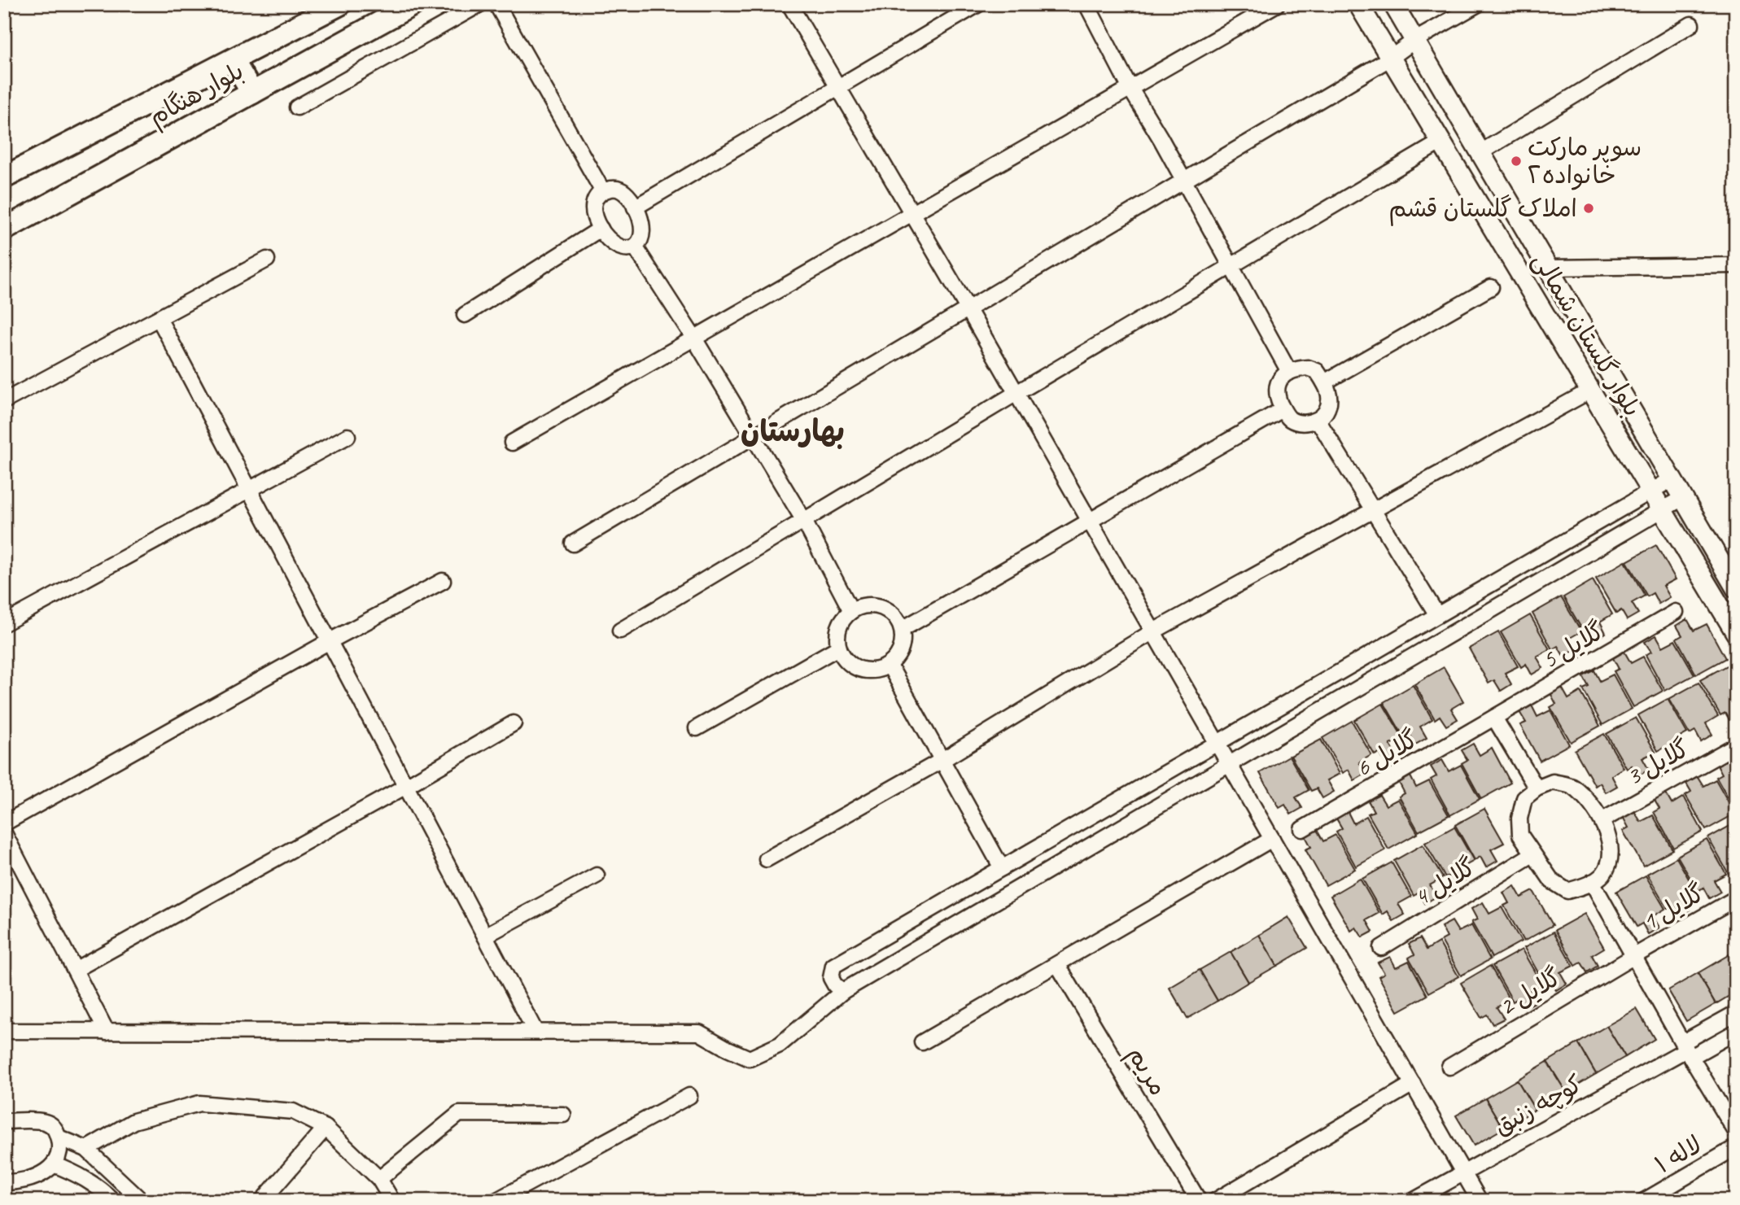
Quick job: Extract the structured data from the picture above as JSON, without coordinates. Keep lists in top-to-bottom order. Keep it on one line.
{"streets":{"main road":["بلوار هنگام"],"street":["بلوار گلستان شمالی","گلایل 5","گلایل 6","گلایل 3","گلایل 4","گلایل 1","گلایل 2","مریم","کوچه زنبق","لاله ۱"]},"crossings":[["گلایل 5","گلایل 6"],["گلایل 3","گلایل 4"],["گلایل 1","گلایل 2"]],"districts":["بهارستان"],"places":["سوپر ماركت خانواده٢","املاک گلستان قشم"]}
